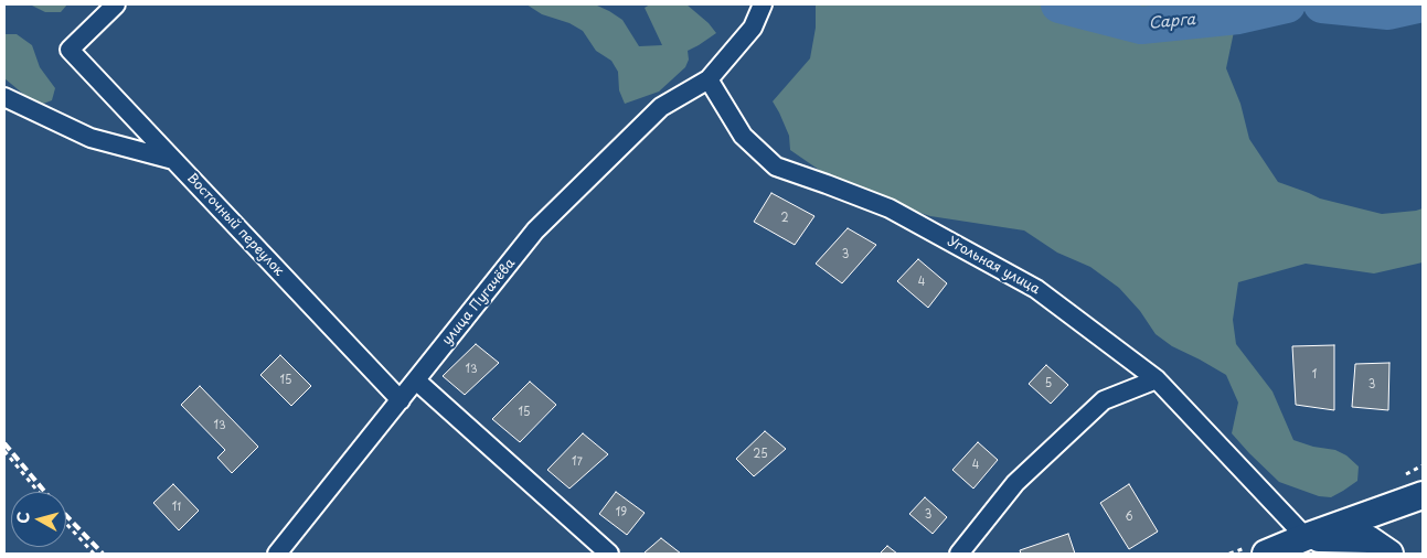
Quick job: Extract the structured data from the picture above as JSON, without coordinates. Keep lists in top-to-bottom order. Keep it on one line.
{"streets":{"street":["Восточный переулок","Угольная улица","улица Пугачёва"]},"crossings":[["Восточный переулок","улица Пугачёва"],["Угольная улица","улица Пугачёва"]],"water":["Сарга"],"house_numbers":["2","3","4","13","1","15","5","3","15","13","25","17","4","11","19","3","6"],"north":"left"}
